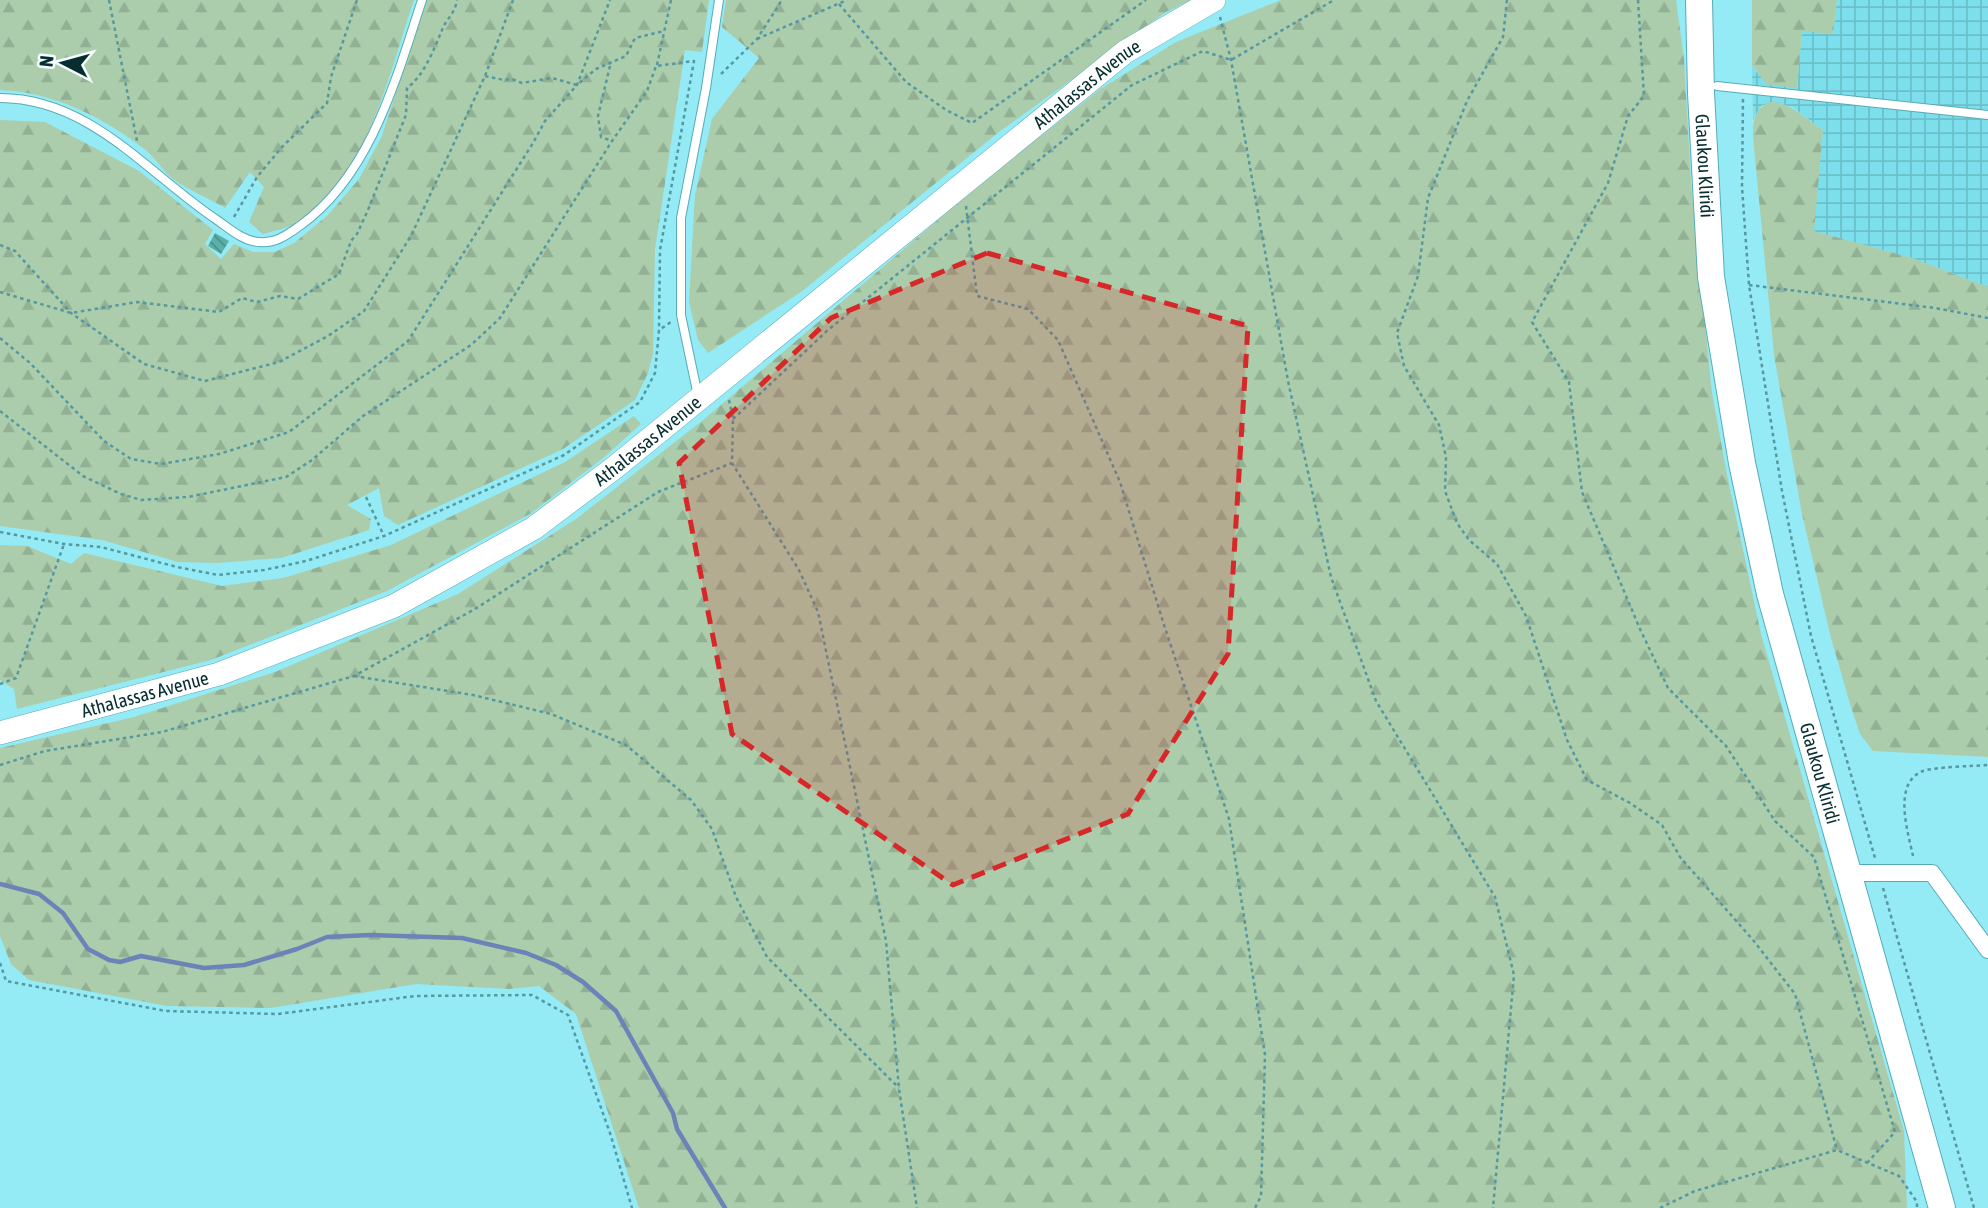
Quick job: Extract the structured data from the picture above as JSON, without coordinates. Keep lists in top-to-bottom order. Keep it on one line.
{"streets":{"main road":["Athalassas Avenue","Glaukou Kliridi"]},"north":"left"}
